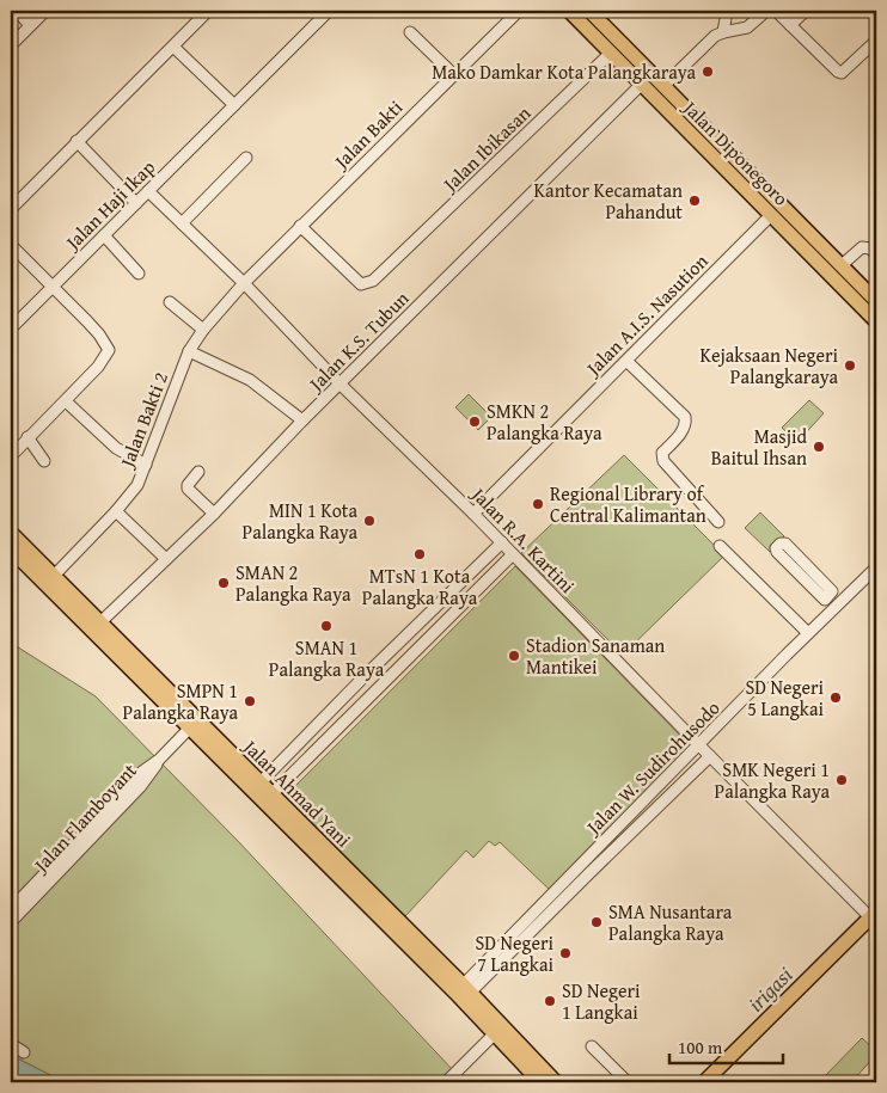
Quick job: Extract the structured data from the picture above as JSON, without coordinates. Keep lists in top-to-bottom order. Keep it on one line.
{"streets":{"main road":["Jalan Diponegoro","Jalan Ahmad Yani"],"street":["Jalan Bakti","Jalan Ibikasan","Jalan Haji Ikap","Jalan A.I.S. Nasution","Jalan K.S. Tubun","Jalan Bakti 2","Jalan R.A. Kartini","Jalan W. Sudirohusodo","Jalan Flamboyant"]},"crossings":[["Jalan Bakti","Jalan Ibikasan"],["Jalan Bakti","Jalan Bakti 2"],["Jalan Bakti","Jalan R.A. Kartini"],["Jalan Ibikasan","Jalan Diponegoro"],["Jalan Diponegoro","Jalan A.I.S. Nasution"],["Jalan Diponegoro","Jalan K.S. Tubun"],["Jalan Haji Ikap","Jalan R.A. Kartini"],["Jalan A.I.S. Nasution","Jalan R.A. Kartini"],["Jalan K.S. Tubun","Jalan R.A. Kartini"],["Jalan K.S. Tubun","Jalan Ahmad Yani"],["Jalan Bakti 2","Jalan R.A. Kartini"],["Jalan Bakti 2","Jalan Ahmad Yani"],["Jalan R.A. Kartini","Jalan W. Sudirohusodo"],["Jalan W. Sudirohusodo","Jalan Ahmad Yani"],["Jalan Ahmad Yani","Jalan Flamboyant"]],"water":["irigasi"],"places":["Mako Damkar Kota Palangkaraya","Kantor Kecamatan Pahandut","Kejaksaan Negeri Palangkaraya","SMKN 2 Palangka Raya","Masjid Baitul Ihsan","Regional Library of Central Kalimantan","MIN 1 Kota Palangka Raya","MTsN 1 Kota Palangka Raya","SMAN 2 Palangka Raya","SMAN 1 Palangka Raya","Stadion Sanaman Mantikei","SD Negeri 5 Langkai","SMPN 1 Palangka Raya","SMK Negeri 1 Palangka Raya","SMA Nusantara Palangka Raya","SD Negeri 7 Langkai","SD Negeri 1 Langkai"],"scale_bar":"100 m"}
